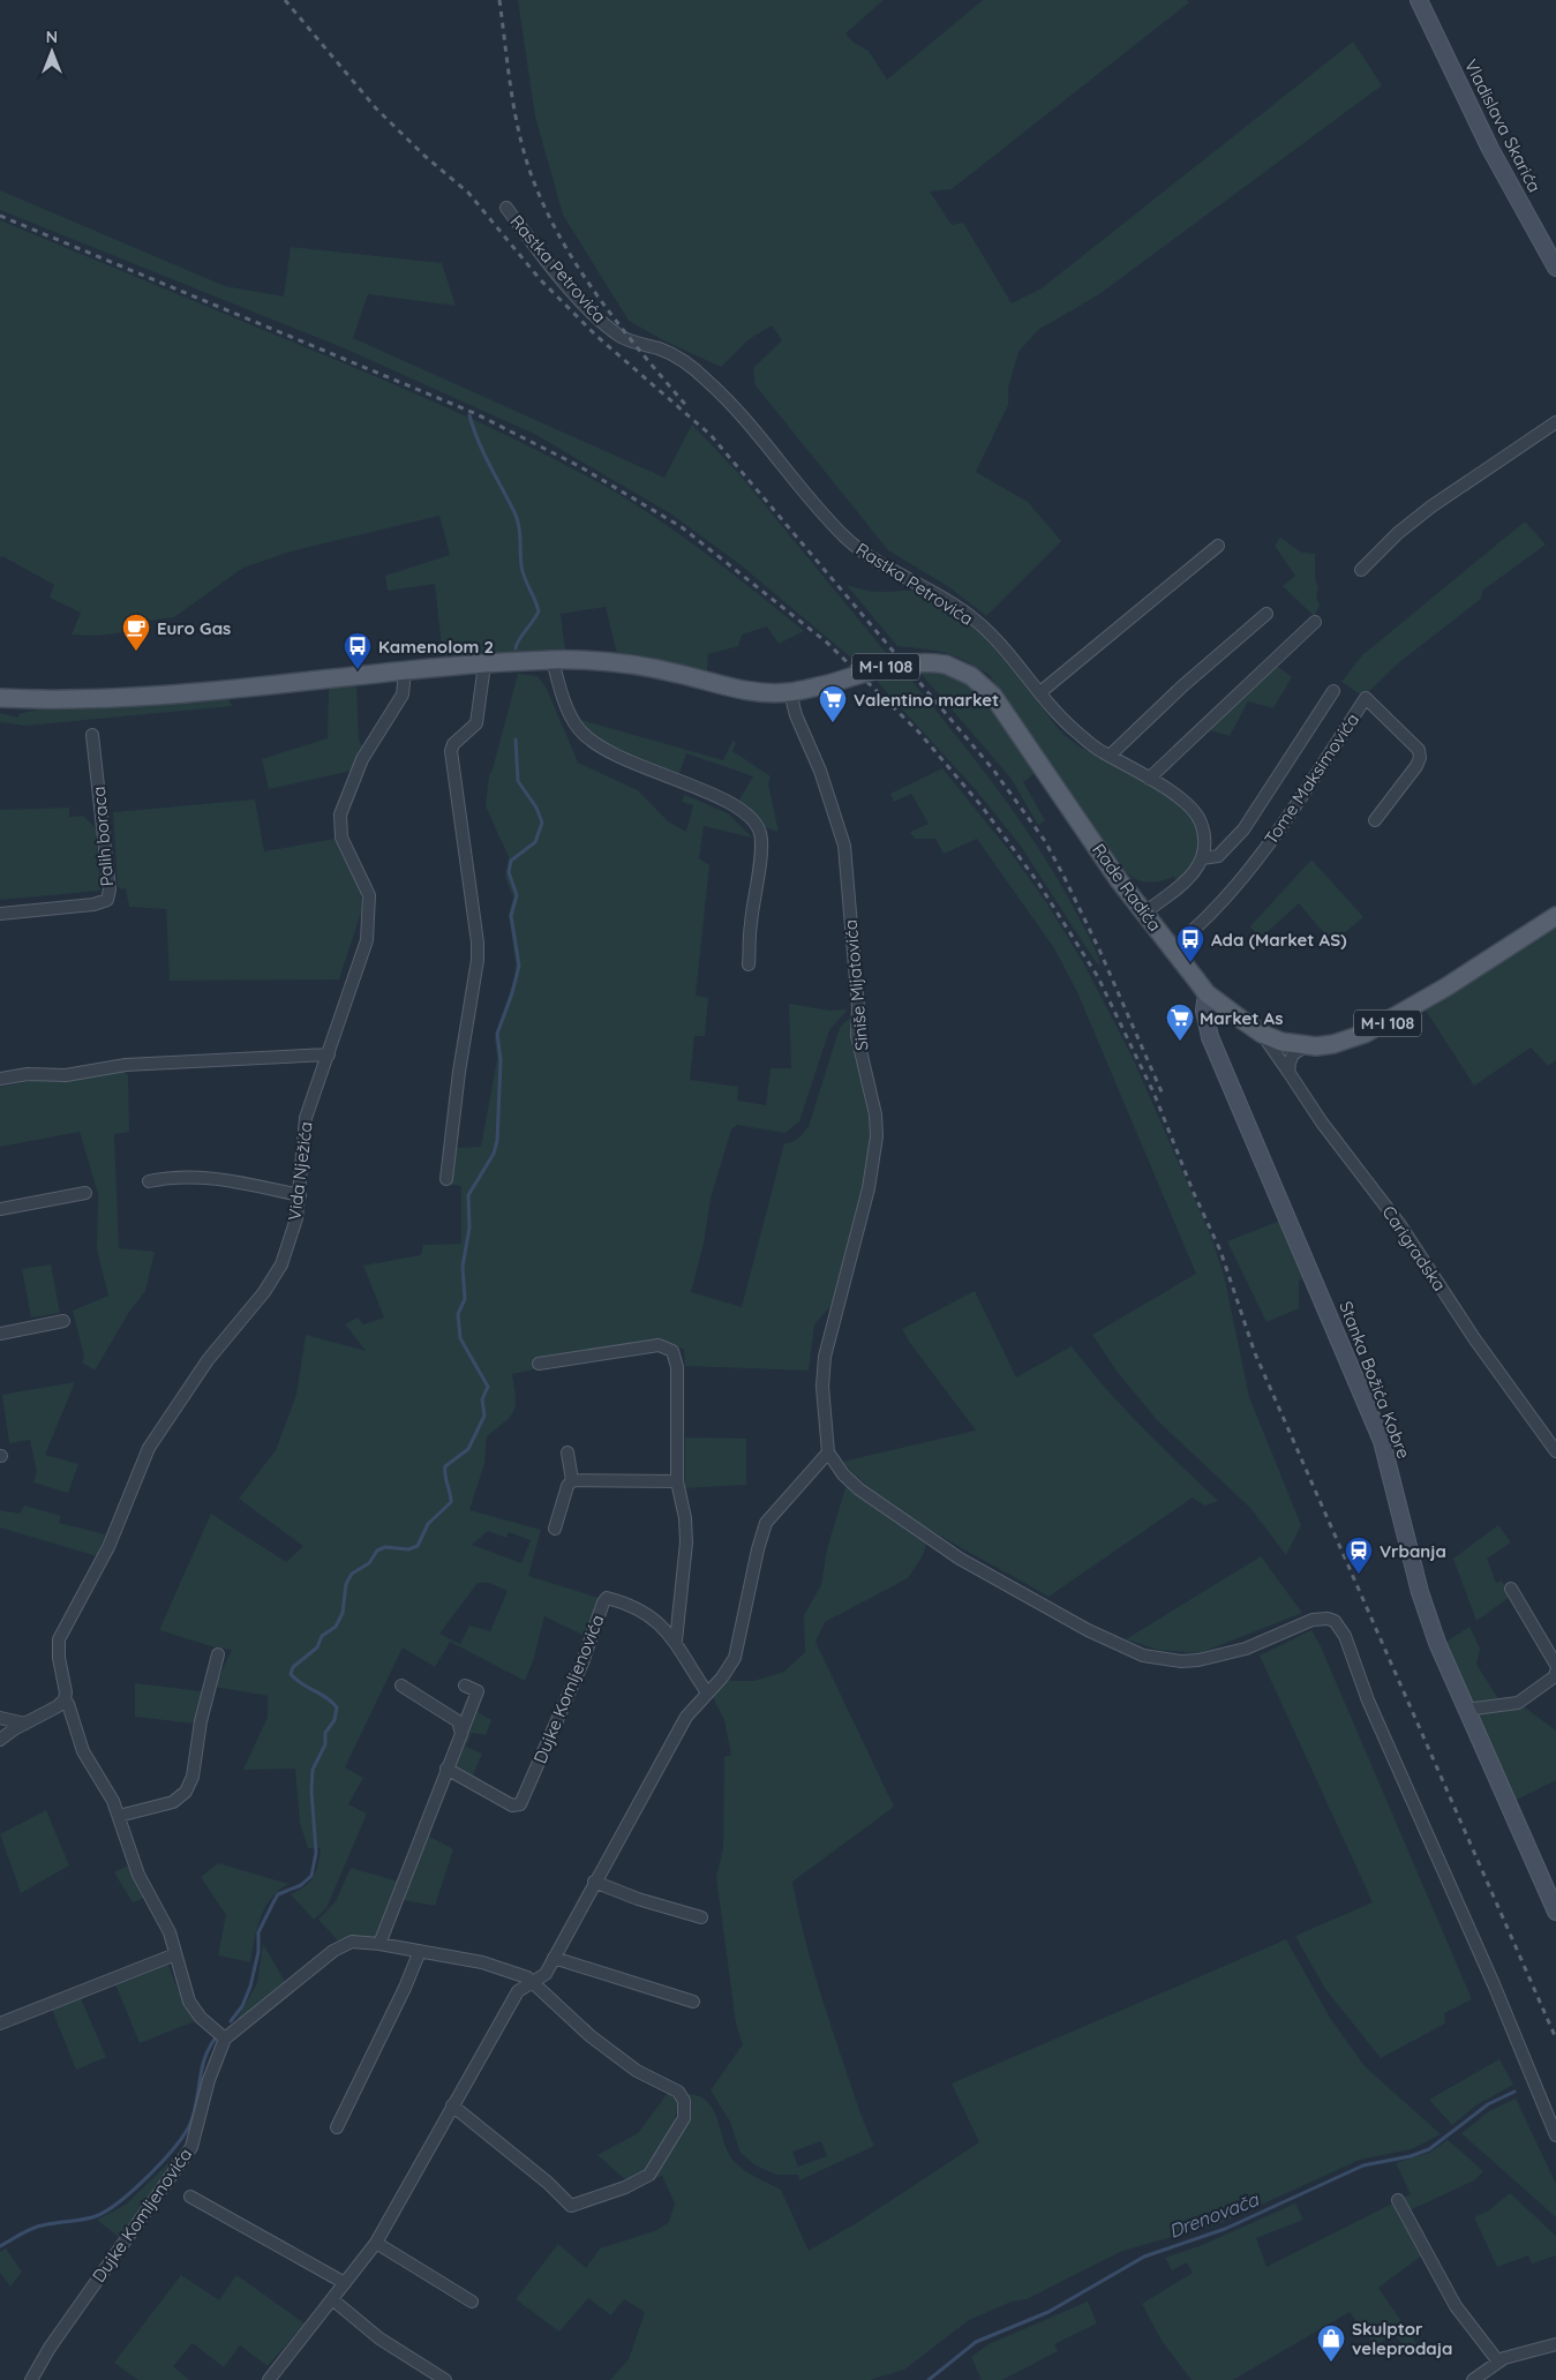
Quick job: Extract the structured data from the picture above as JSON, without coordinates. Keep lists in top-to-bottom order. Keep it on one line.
{"streets":{"main road":["M-I 108","Rade Radića"],"street":["Vladislava Skarića","Rastka Petrovića","Tome Maksimovića","Palih boraca","Siniše Mijatovića","Vida Nježića","Carigradska","Stanka Božića Kobre","Dujke Komljenovića"]},"crossings":[["M-I 108","Rade Radića"],["M-I 108","Siniše Mijatovića"],["M-I 108","Vida Nježića"],["Tome Maksimovića","Rade Radića"],["Rade Radića","Siniše Mijatovića"],["Rade Radića","Carigradska"],["Rade Radića","Stanka Božića Kobre"]],"water":["Drenovača"],"places":{"cafe":["Euro Gas"],"bus stop":["Kamenolom 2","Ada (Market AS)"],"supermarket":["Valentino market","Market As"],"station":["Vrbanja"],"shop":["Skulptor veleprodaja"]},"north":"top"}
